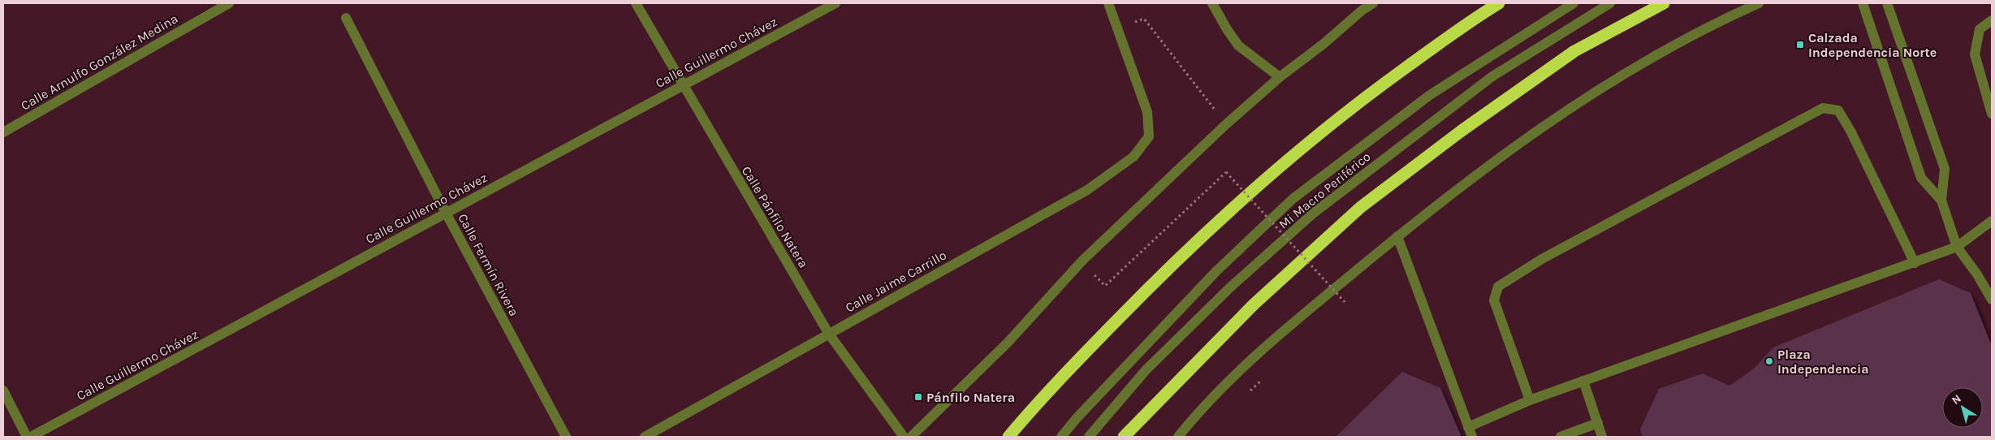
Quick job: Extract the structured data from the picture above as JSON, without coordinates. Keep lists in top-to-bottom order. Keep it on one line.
{"streets":{"street":["Calle Guillermo Chávez","Calle Arnulfo González Medina","Mi Macro Periférico","Calle Pánfilo Natera","Calle Fermín Rivera","Calle Jaime Carrillo"]},"crossings":[["Calle Guillermo Chávez","Calle Pánfilo Natera"],["Calle Guillermo Chávez","Calle Fermín Rivera"],["Calle Pánfilo Natera","Calle Jaime Carrillo"]],"places":{"transit":["Calzada Independencia Norte","Pánfilo Natera"],"other":["Plaza Independencia"]},"north":"top left"}
